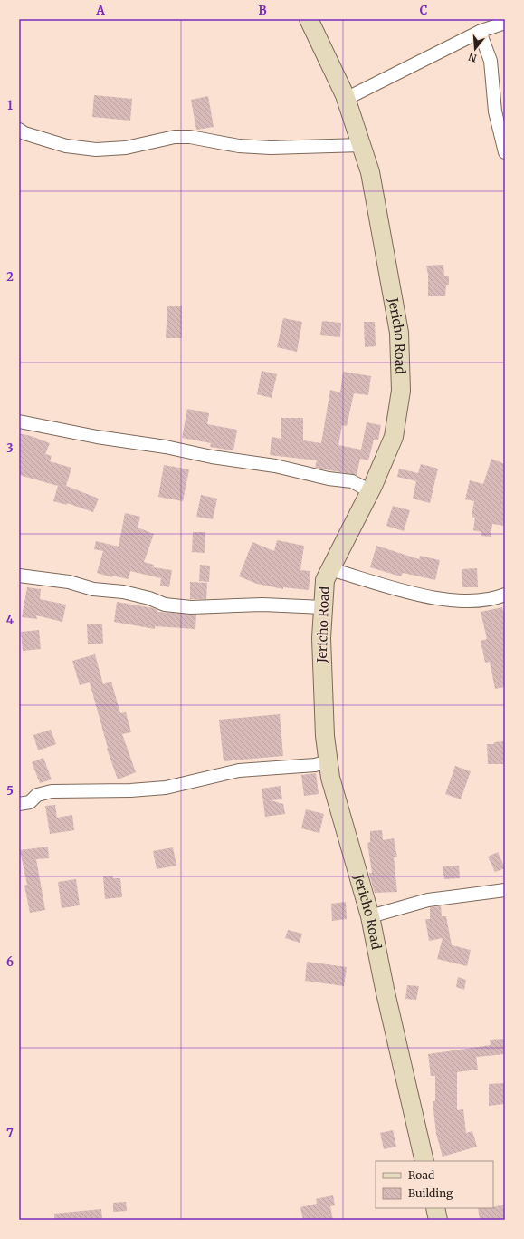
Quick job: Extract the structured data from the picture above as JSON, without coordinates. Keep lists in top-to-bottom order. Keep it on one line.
{"streets":{"street":["Jericho Road"]},"legend":["Road","Building"],"north":"bottom","grid":{"columns":["A","B","C"],"rows":["1","2","3","4","5","6","7"]}}
